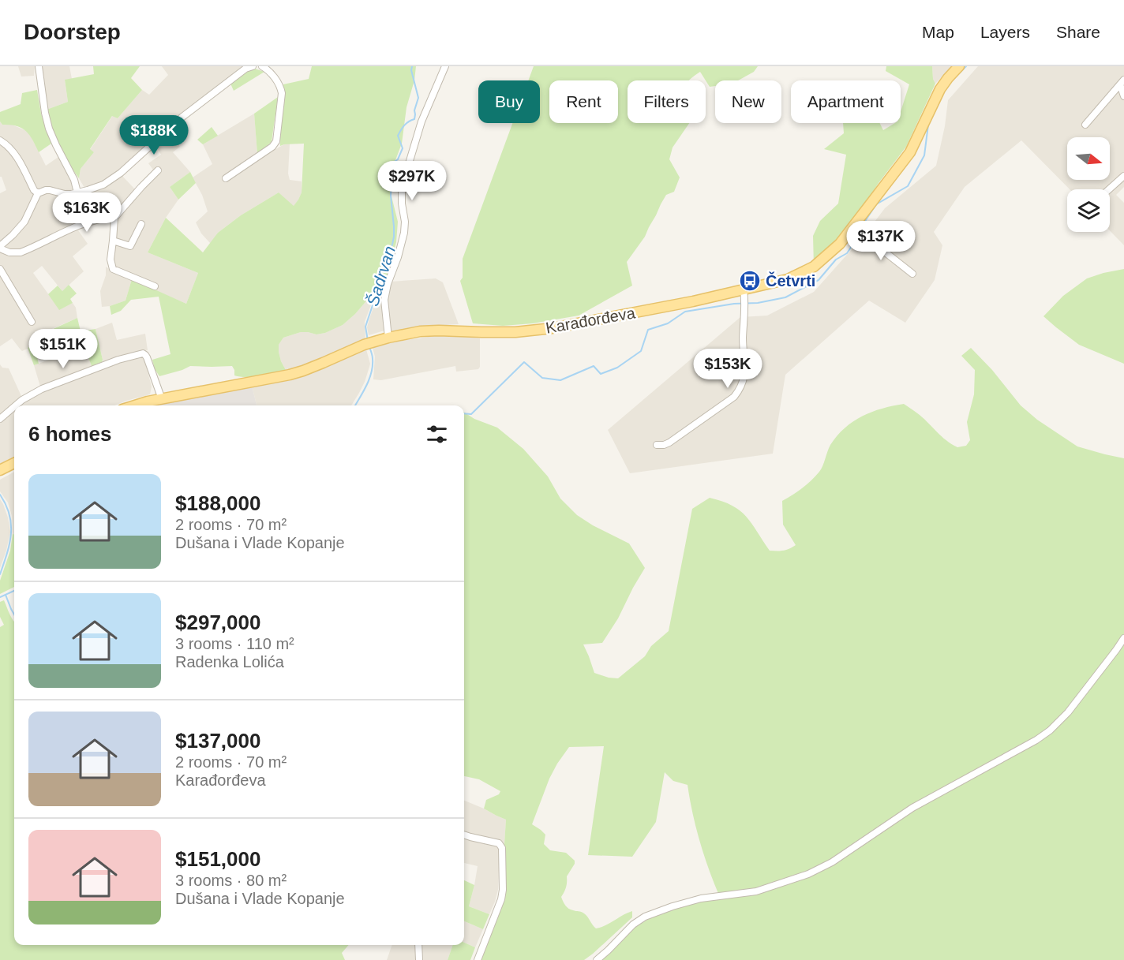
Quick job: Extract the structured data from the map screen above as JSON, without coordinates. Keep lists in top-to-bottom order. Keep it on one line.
{"streets":{"main road":["Karađorđeva"]},"water":["Šadrvan"],"places":{"bus stop":["Četvrti"]},"north":"right","page":{"header":"Doorstep","nav":["Map","Layers","Share"],"chip":["Buy","Rent","Filters","New","Apartment"],"price":["$188K","$297K","$163K","$137K","$151K","$153K"],"heading":"6 homes","list":[{"name":"$188,000","note":"2 rooms · 70 m² · Dušana i Vlade Kopanje"},{"name":"$297,000","note":"3 rooms · 110 m² · Radenka Lolića"},{"name":"$137,000","note":"2 rooms · 70 m² · Karađorđeva"},{"name":"$151,000","note":"3 rooms · 80 m² · Dušana i Vlade Kopanje"}]}}
